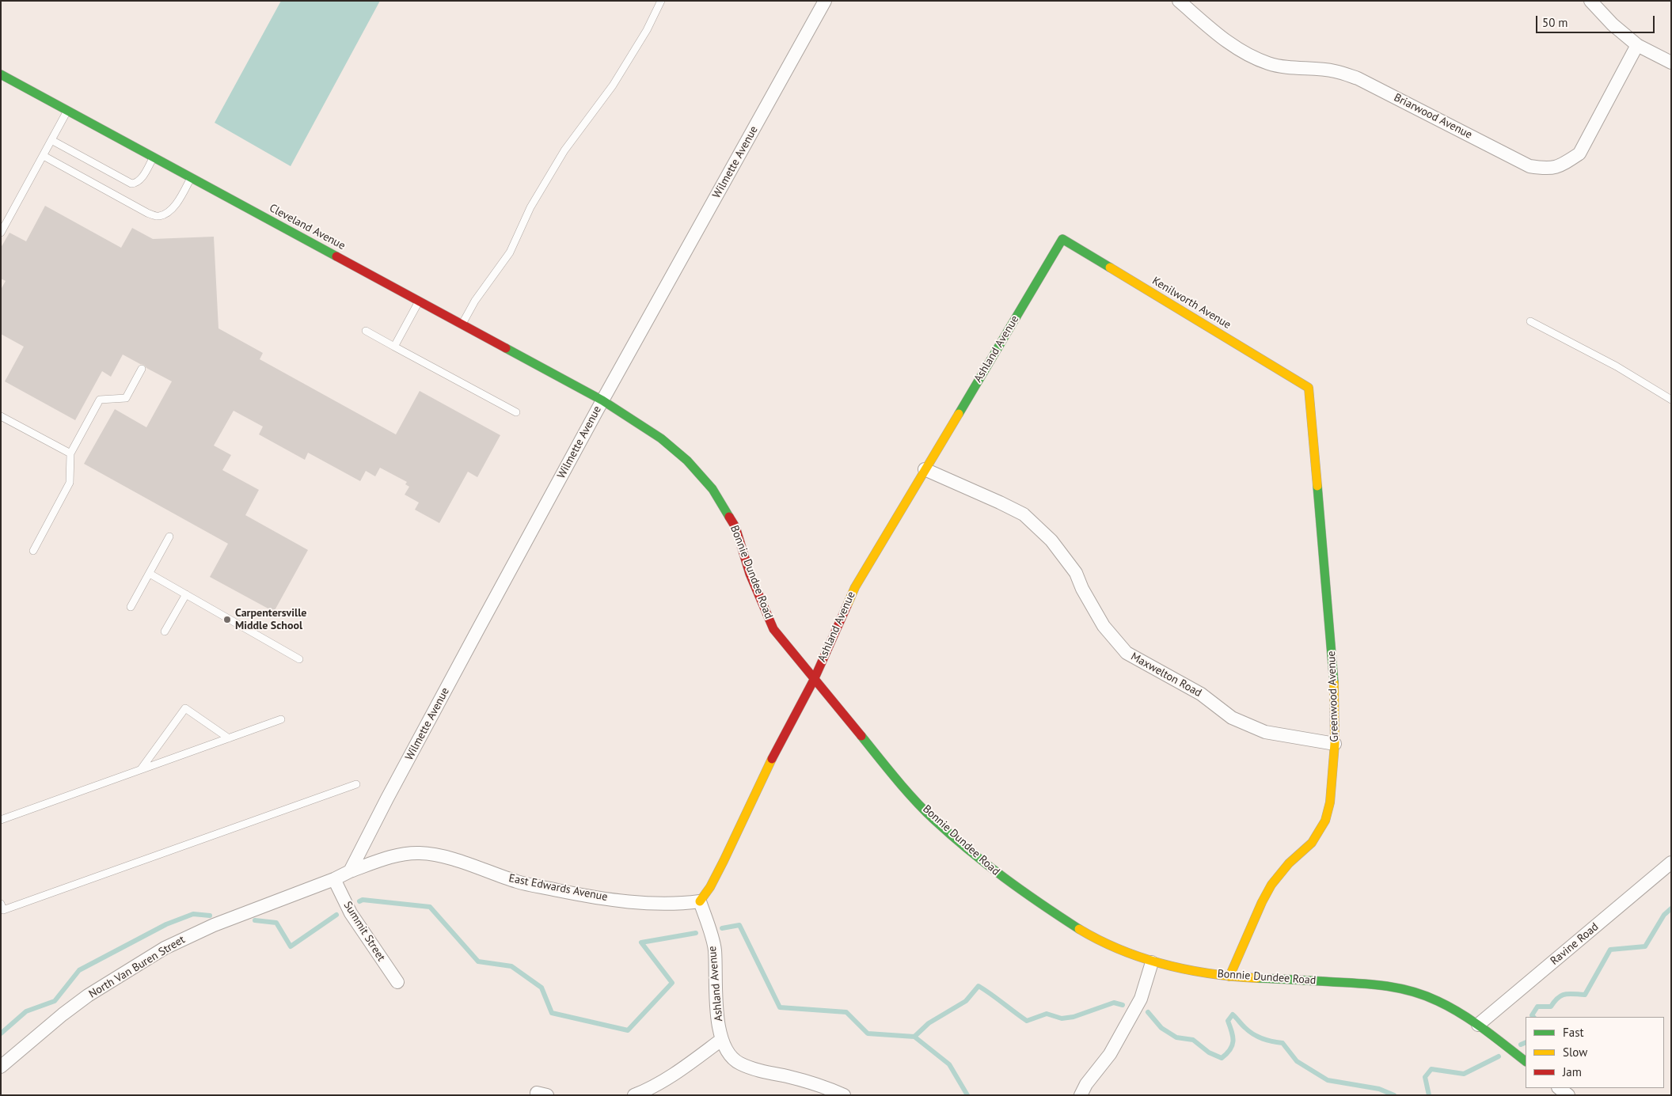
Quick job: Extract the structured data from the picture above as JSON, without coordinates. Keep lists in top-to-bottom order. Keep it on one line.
{"streets":{"street":["Briarwood Avenue","Wilmette Avenue","Cleveland Avenue","Kenilworth Avenue","Ashland Avenue","Bonnie Dundee Road","Maxwelton Road","Greenwood Avenue","East Edwards Avenue","Summit Street","Ravine Road","North Van Buren Street"]},"crossings":[["Wilmette Avenue","Cleveland Avenue"],["Wilmette Avenue","Bonnie Dundee Road"],["Wilmette Avenue","East Edwards Avenue"],["Cleveland Avenue","Bonnie Dundee Road"],["Kenilworth Avenue","Ashland Avenue"],["Kenilworth Avenue","Greenwood Avenue"],["Ashland Avenue","Bonnie Dundee Road"],["Ashland Avenue","Maxwelton Road"],["Ashland Avenue","East Edwards Avenue"],["Bonnie Dundee Road","Greenwood Avenue"],["Bonnie Dundee Road","Ravine Road"],["Maxwelton Road","Greenwood Avenue"],["Summit Street","North Van Buren Street"]],"places":["Carpentersville Middle School"],"legend":["Fast","Slow","Jam"],"scale_bar":"50 m"}
